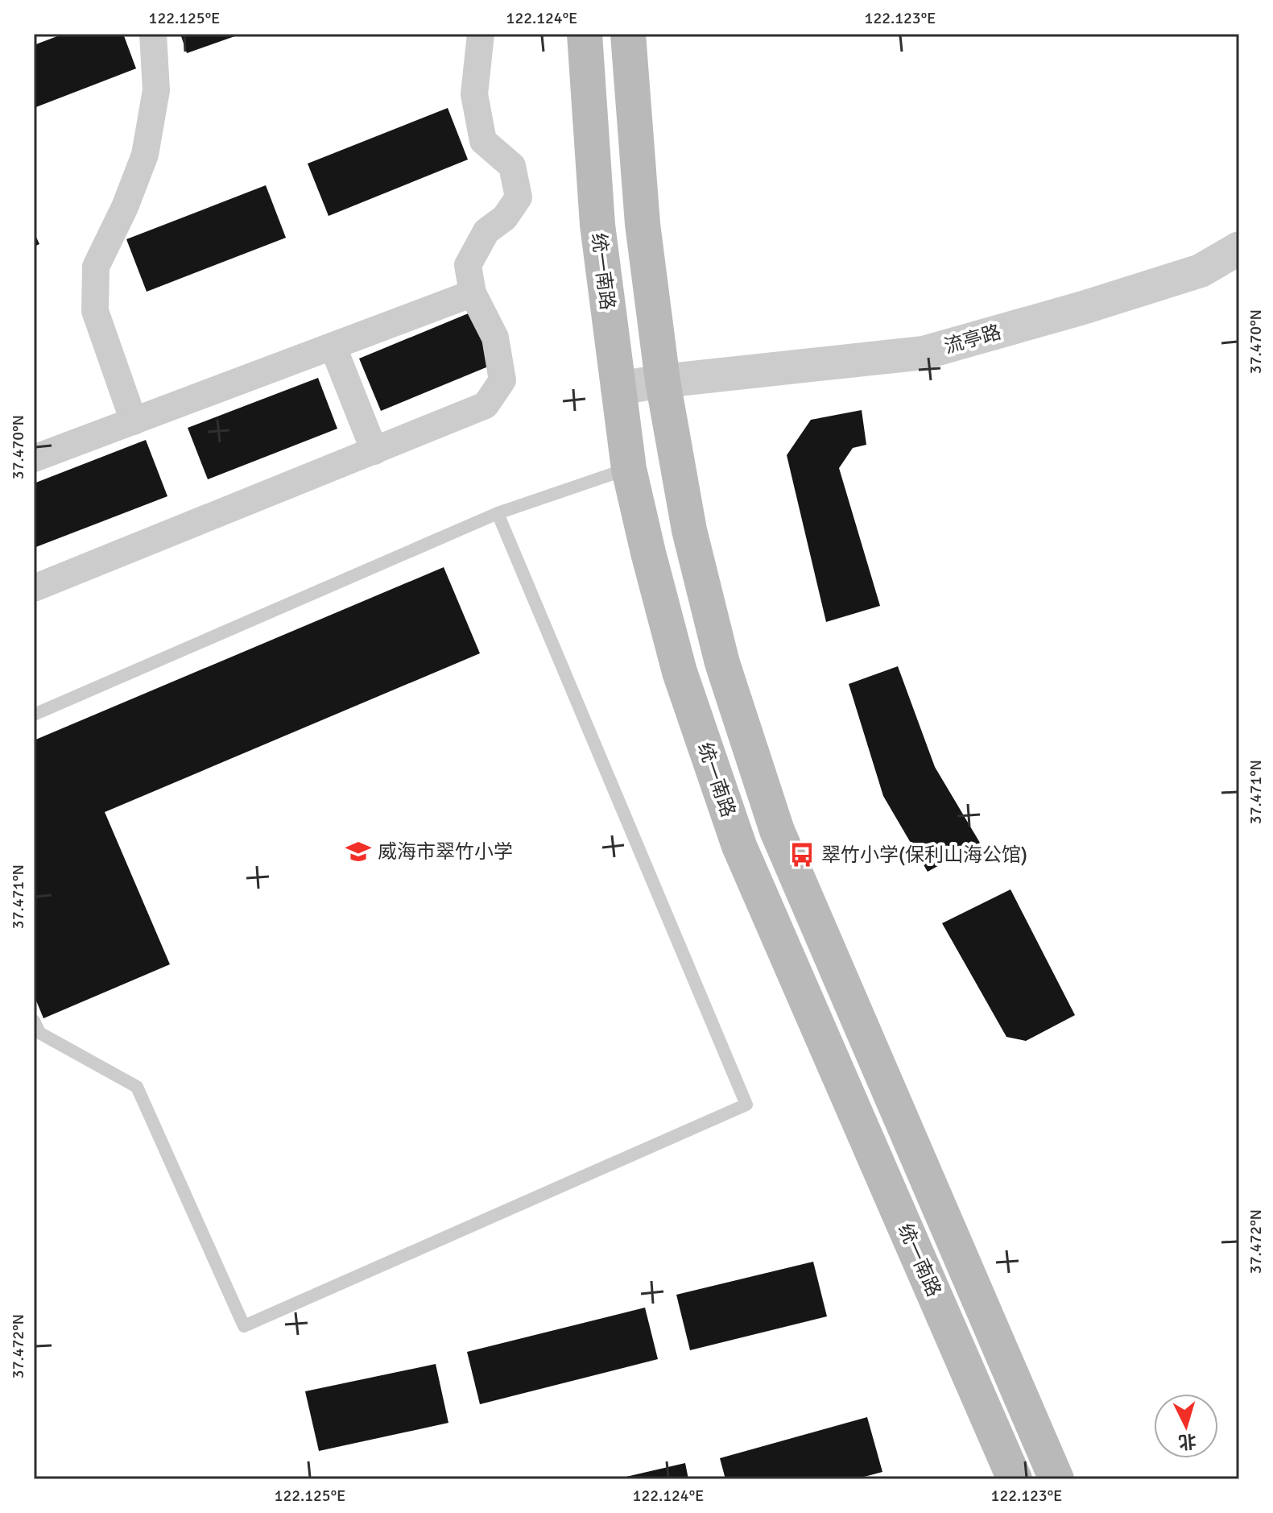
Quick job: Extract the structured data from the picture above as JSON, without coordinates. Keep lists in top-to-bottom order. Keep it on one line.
{"streets":{"main road":["统一南路"],"street":["流亭路"]},"crossings":[["统一南路","流亭路"]],"places":{"school or university":["威海市翠竹小学"],"bus stop":["翠竹小学(保利山海公馆)"]},"north":"bottom","coordinates":["122.125°E","122.124°E","122.123°E","37.470°N","37.471°N","37.472°N"]}
